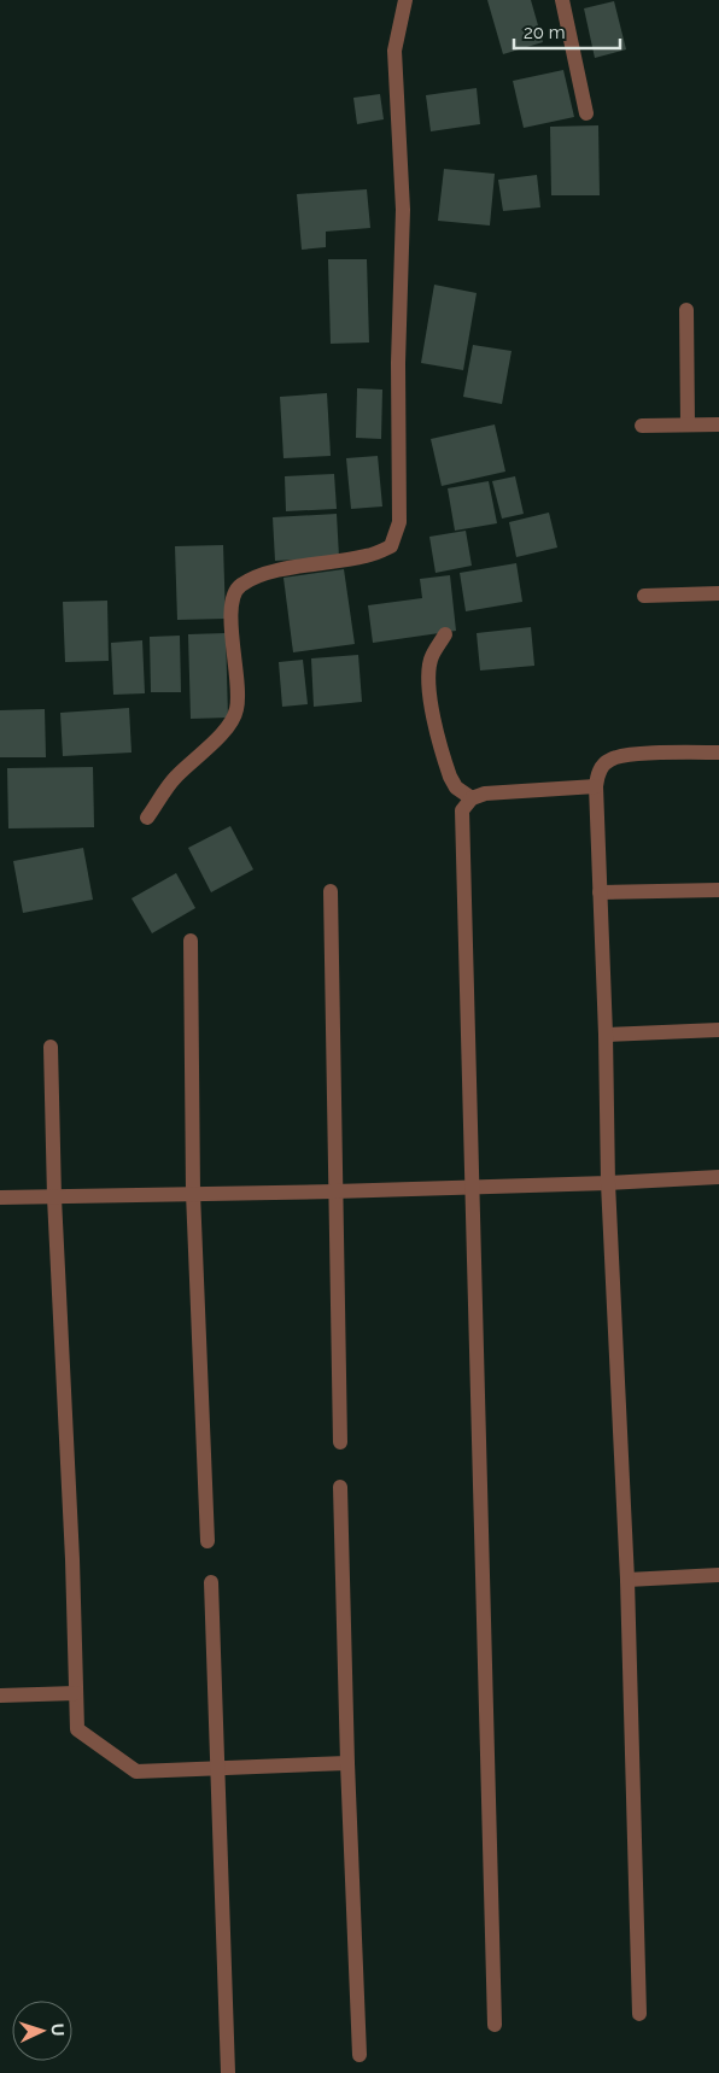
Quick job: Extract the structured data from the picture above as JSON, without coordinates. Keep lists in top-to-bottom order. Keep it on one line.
{"scale_bar":"20 m","north":"right"}
